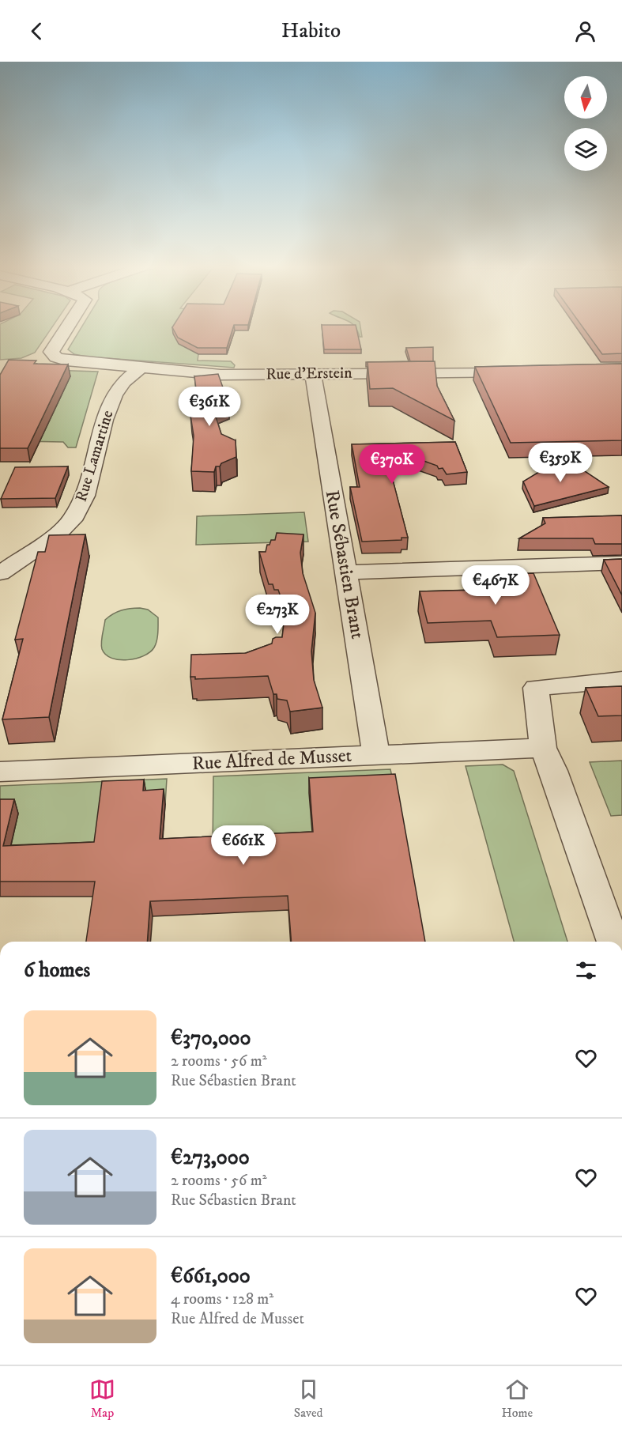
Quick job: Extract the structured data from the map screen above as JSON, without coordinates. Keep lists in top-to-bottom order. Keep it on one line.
{"streets":{"street":["Rue d'Erstein","Rue Lamartine","Rue Sébastien Brant","Rue Alfred de Musset"]},"crossings":[["Rue d'Erstein","Rue Lamartine"],["Rue d'Erstein","Rue Sébastien Brant"],["Rue Sébastien Brant","Rue Alfred de Musset"]],"north":"bottom","page":{"header":"Habito","price":["€361K","€359K","€370K","€467K","€273K","€661K"],"heading":"6 homes","list":[{"name":"€370,000","note":"2 rooms · 56 m² · Rue Sébastien Brant"},{"name":"€273,000","note":"2 rooms · 56 m² · Rue Sébastien Brant"},{"name":"€661,000","note":"4 rooms · 128 m² · Rue Alfred de Musset"}],"tabs":["Map","Saved","Home"]}}
